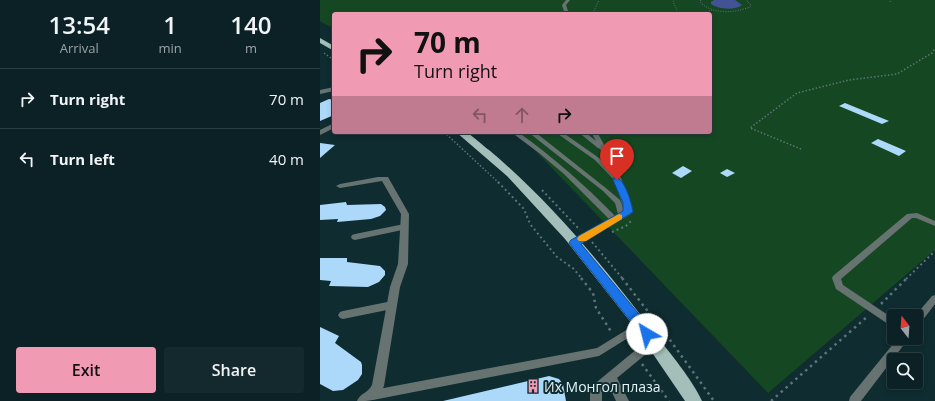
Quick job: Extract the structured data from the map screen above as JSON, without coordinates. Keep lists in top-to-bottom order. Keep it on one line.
{"places":{"building":["Их Монгол плаза"]},"north":"top","page":{"eta":["13:54","Arrival","1","min","140","m"],"turn":["70 m","Turn right"],"list":[{"name":"Turn right","value":"70 m"},{"name":"Turn left","value":"40 m"}],"buttons":["Exit","Share"]}}
